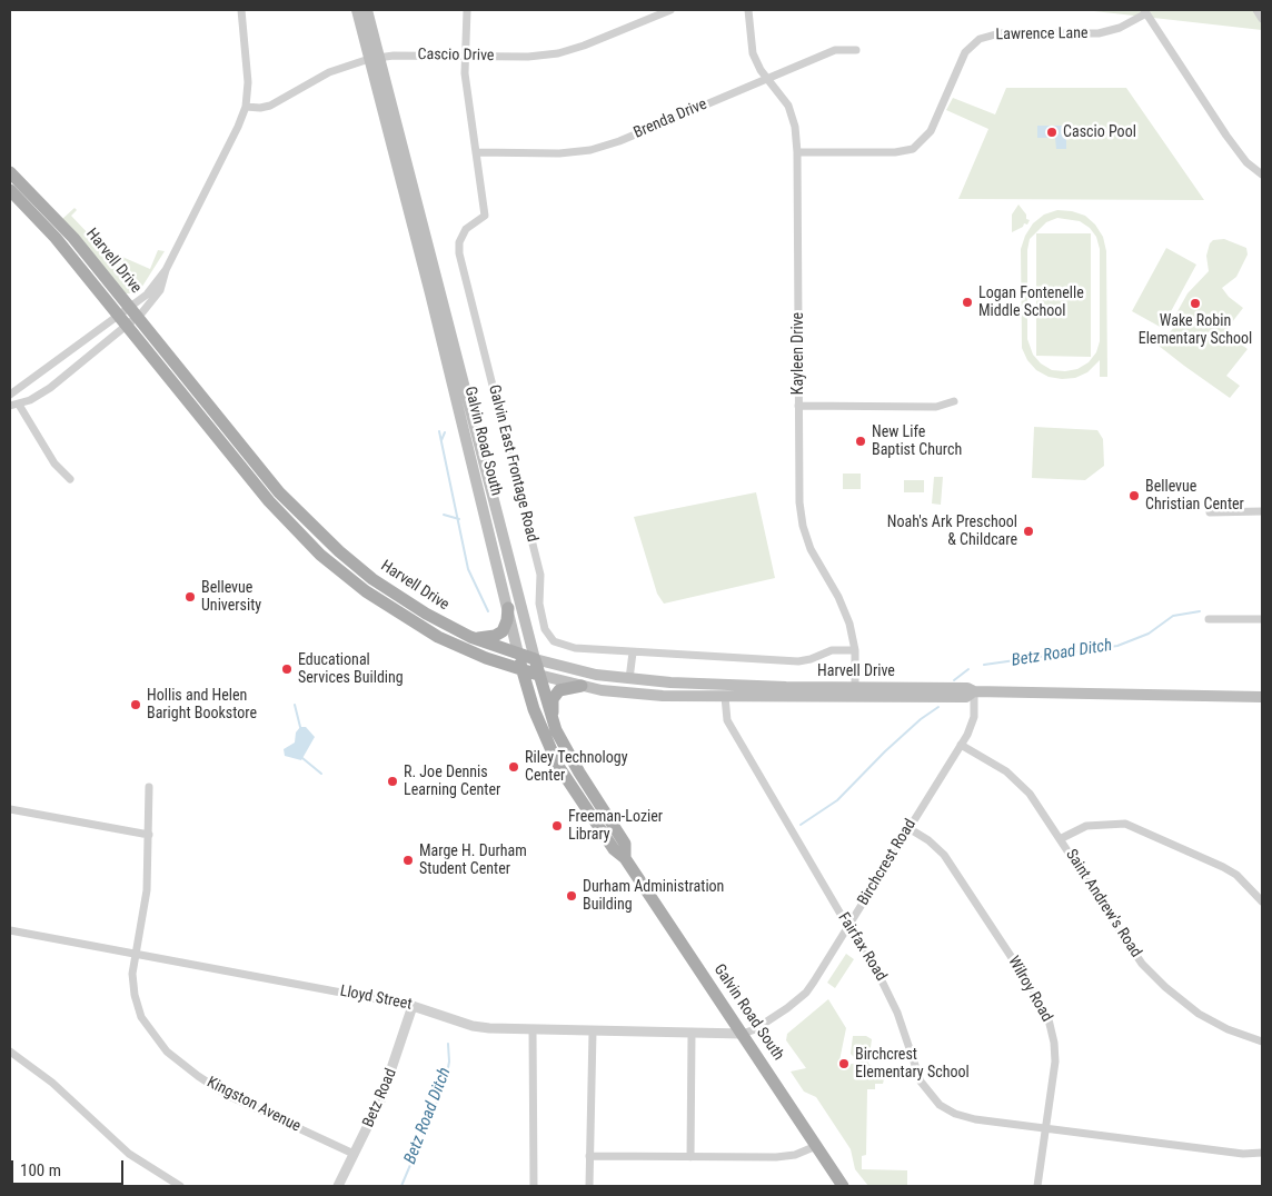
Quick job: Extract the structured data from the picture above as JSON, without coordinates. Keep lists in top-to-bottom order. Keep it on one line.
{"streets":{"main road":["Harvell Drive","Galvin Road South"],"street":["Lawrence Lane","Cascio Drive","Brenda Drive","Kayleen Drive","Galvin East Frontage Road","Birchcrest Road","Saint Andrew's Road","Fairfax Road","Wilroy Road","Lloyd Street","Betz Road","Kingston Avenue"]},"crossings":[["Lawrence Lane","Kayleen Drive"],["Cascio Drive","Galvin Road South"],["Brenda Drive","Kayleen Drive"],["Brenda Drive","Galvin East Frontage Road"],["Harvell Drive","Kayleen Drive"],["Harvell Drive","Galvin Road South"],["Harvell Drive","Birchcrest Road"],["Harvell Drive","Fairfax Road"],["Kayleen Drive","Galvin East Frontage Road"],["Galvin Road South","Birchcrest Road"],["Galvin Road South","Lloyd Street"],["Birchcrest Road","Saint Andrew's Road"],["Birchcrest Road","Fairfax Road"],["Birchcrest Road","Wilroy Road"],["Birchcrest Road","Lloyd Street"],["Fairfax Road","Wilroy Road"],["Lloyd Street","Betz Road"],["Lloyd Street","Kingston Avenue"],["Betz Road","Kingston Avenue"]],"water":["Betz Road Ditch"],"places":["Cascio Pool","Logan Fontenelle Middle School","Wake Robin Elementary School","New Life Baptist Church","Bellevue Christian Center","Noah's Ark Preschool & Childcare","Bellevue University","Educational Services Building","Hollis and Helen Baright Bookstore","Riley Technology Center","R. Joe Dennis Learning Center","Freeman-Lozier Library","Marge H. Durham Student Center","Durham Administration Building","Birchcrest Elementary School"],"scale_bar":"100 m"}
